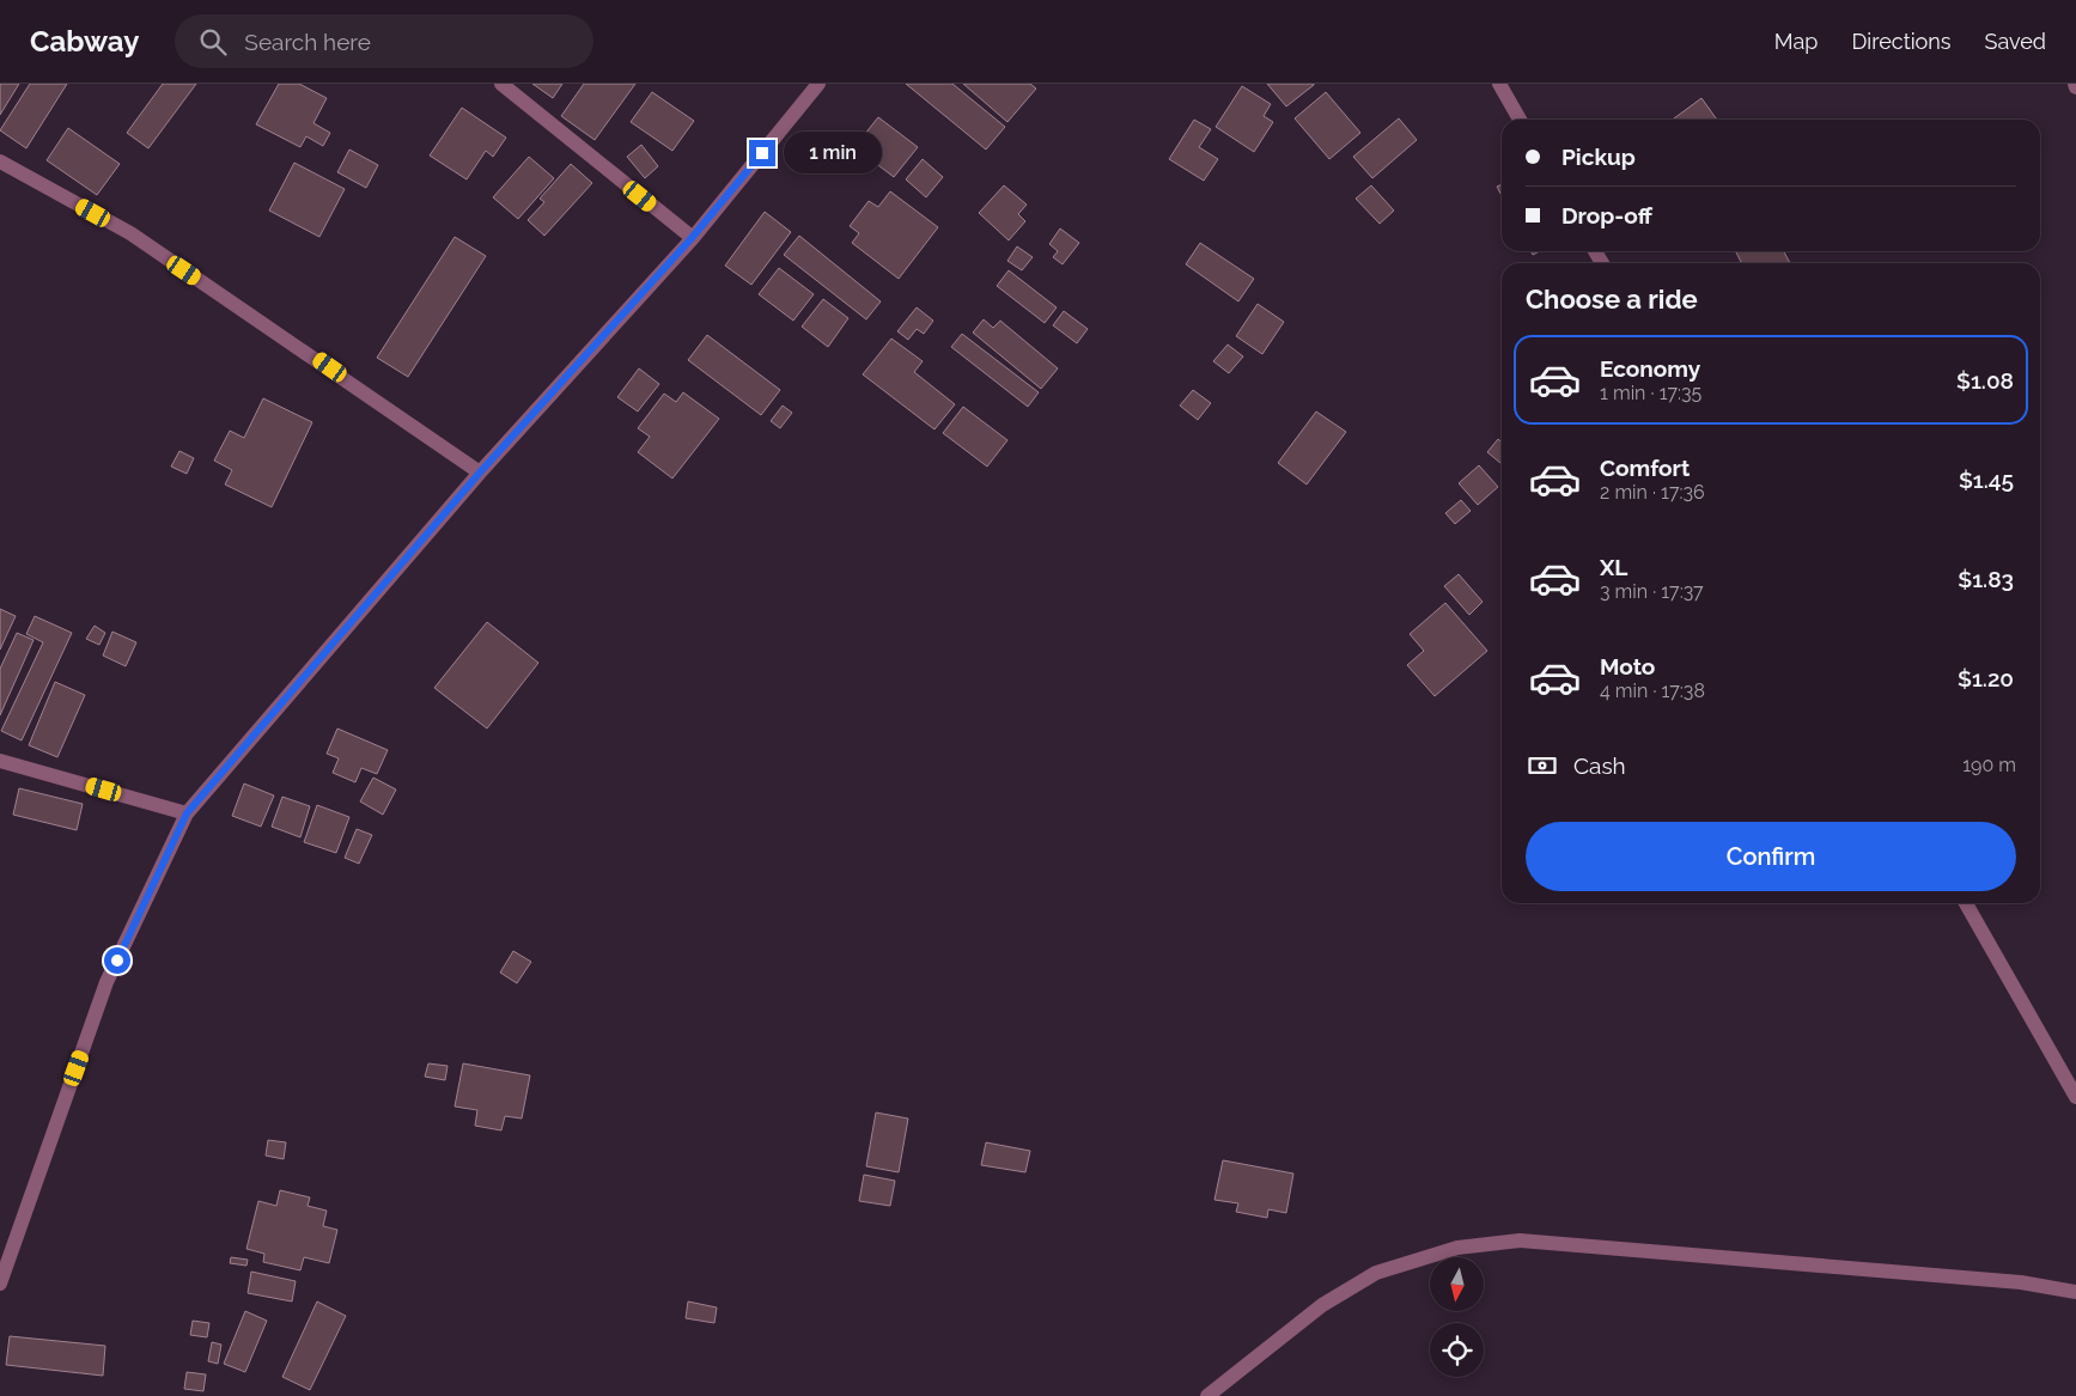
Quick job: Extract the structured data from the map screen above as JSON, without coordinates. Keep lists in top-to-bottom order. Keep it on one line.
{"north":"bottom","page":{"header":"Cabway","search":"Search here","nav":["Map","Directions","Saved"],"banner":["Pickup","Drop-off"],"bubble":"1 min","heading":"Choose a ride","list":[{"name":"Economy","note":"1 min · 17:35","value":"$1.08"},{"name":"Comfort","note":"2 min · 17:36","value":"$1.45"},{"name":"XL","note":"3 min · 17:37","value":"$1.83"},{"name":"Moto","note":"4 min · 17:38","value":"$1.20"}],"pay":["Cash","190 m"],"buttons":"Confirm"}}
